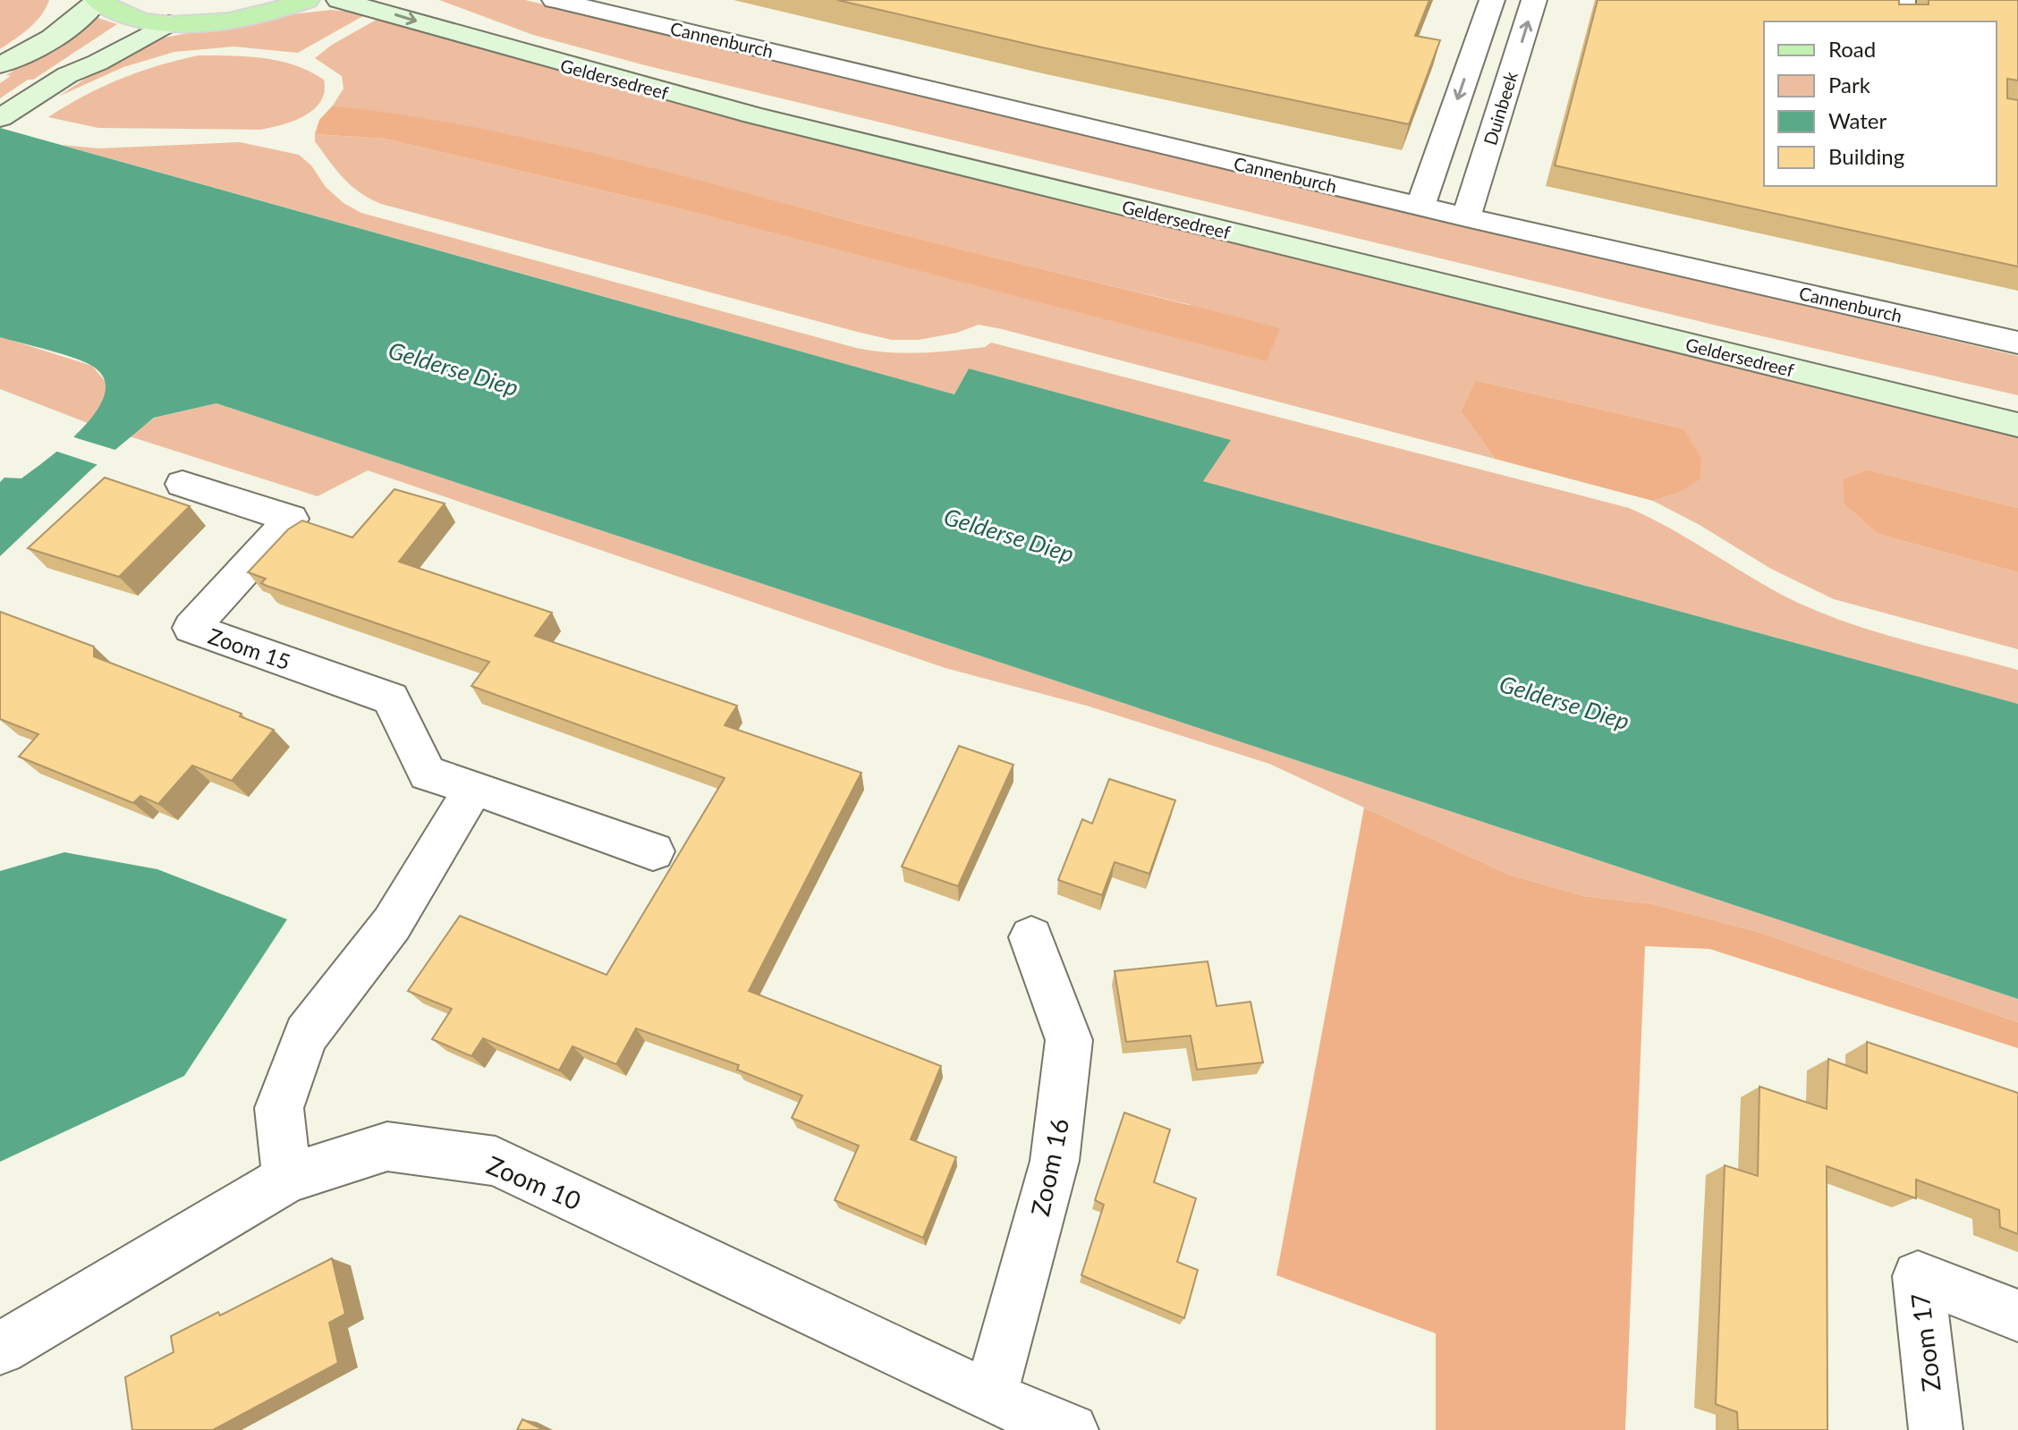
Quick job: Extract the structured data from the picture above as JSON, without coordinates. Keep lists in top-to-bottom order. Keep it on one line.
{"streets":{"main road":["Geldersedreef"],"street":["Cannenburch","Duinbeek","Zoom 15","Zoom 16","Zoom 10","Zoom 17"]},"crossings":[["Cannenburch","Duinbeek"],["Zoom 16","Zoom 10"]],"water":["Gelderse Diep"],"legend":["Road","Park","Water","Building"]}
